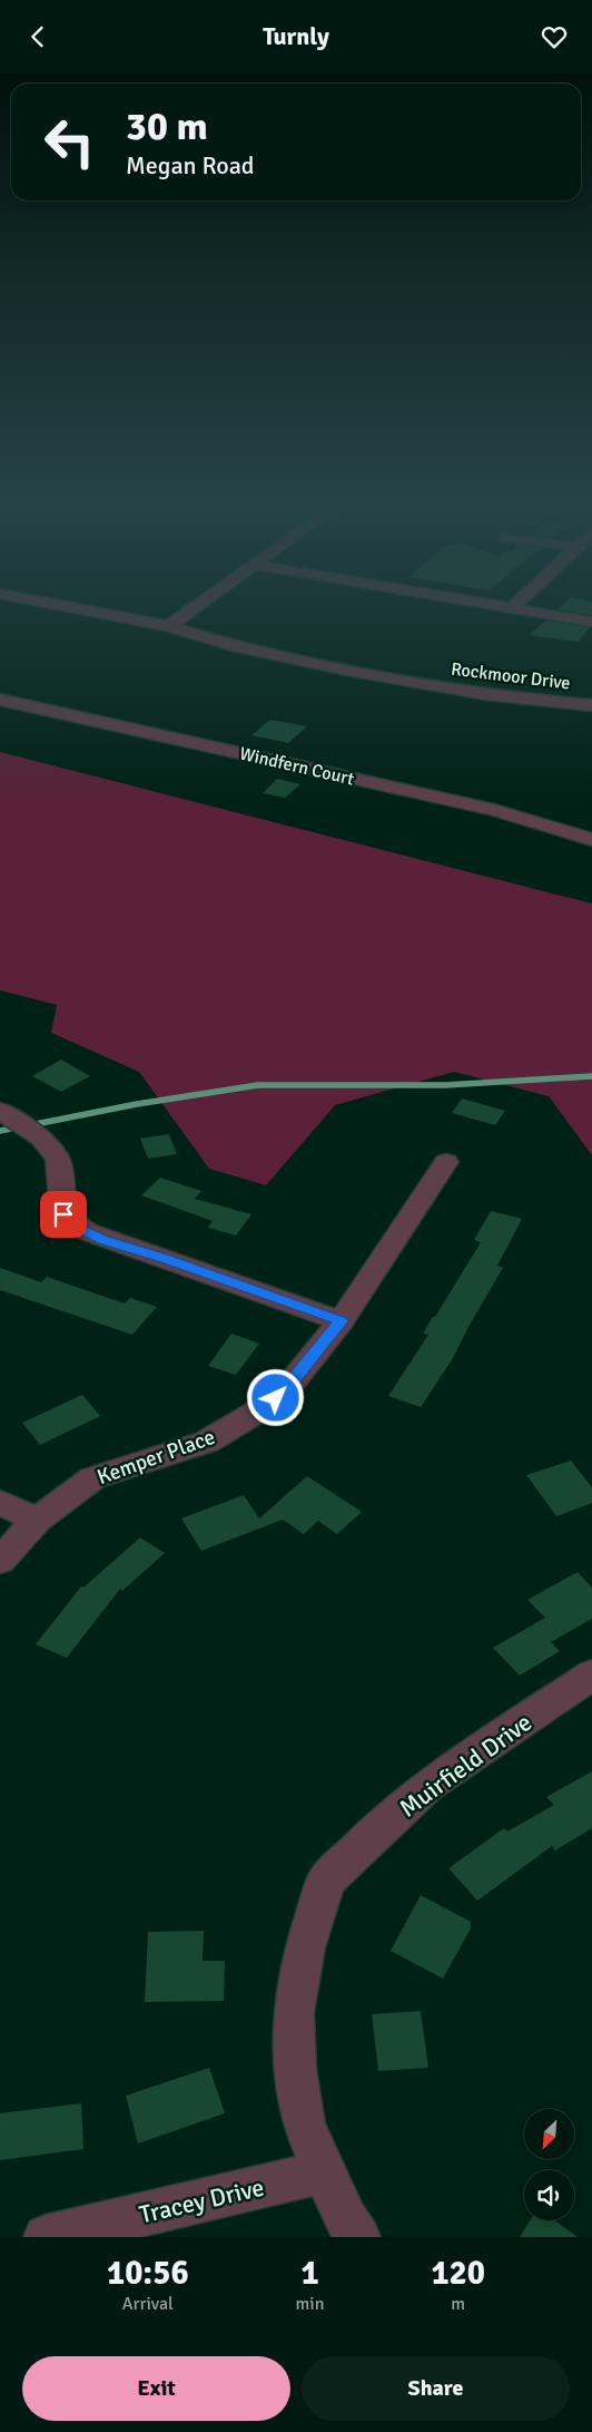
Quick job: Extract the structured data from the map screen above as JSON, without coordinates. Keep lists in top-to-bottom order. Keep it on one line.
{"streets":{"street":["Rockmoor Drive","Windfern Court","Kemper Place","Muirfield Drive","Tracey Drive"]},"crossings":[["Muirfield Drive","Tracey Drive"]],"north":"bottom left","page":{"header":"Turnly","turn":["30 m","Megan Road"],"eta":["10:56","Arrival","1","min","120","m"],"buttons":["Exit","Share"]}}
